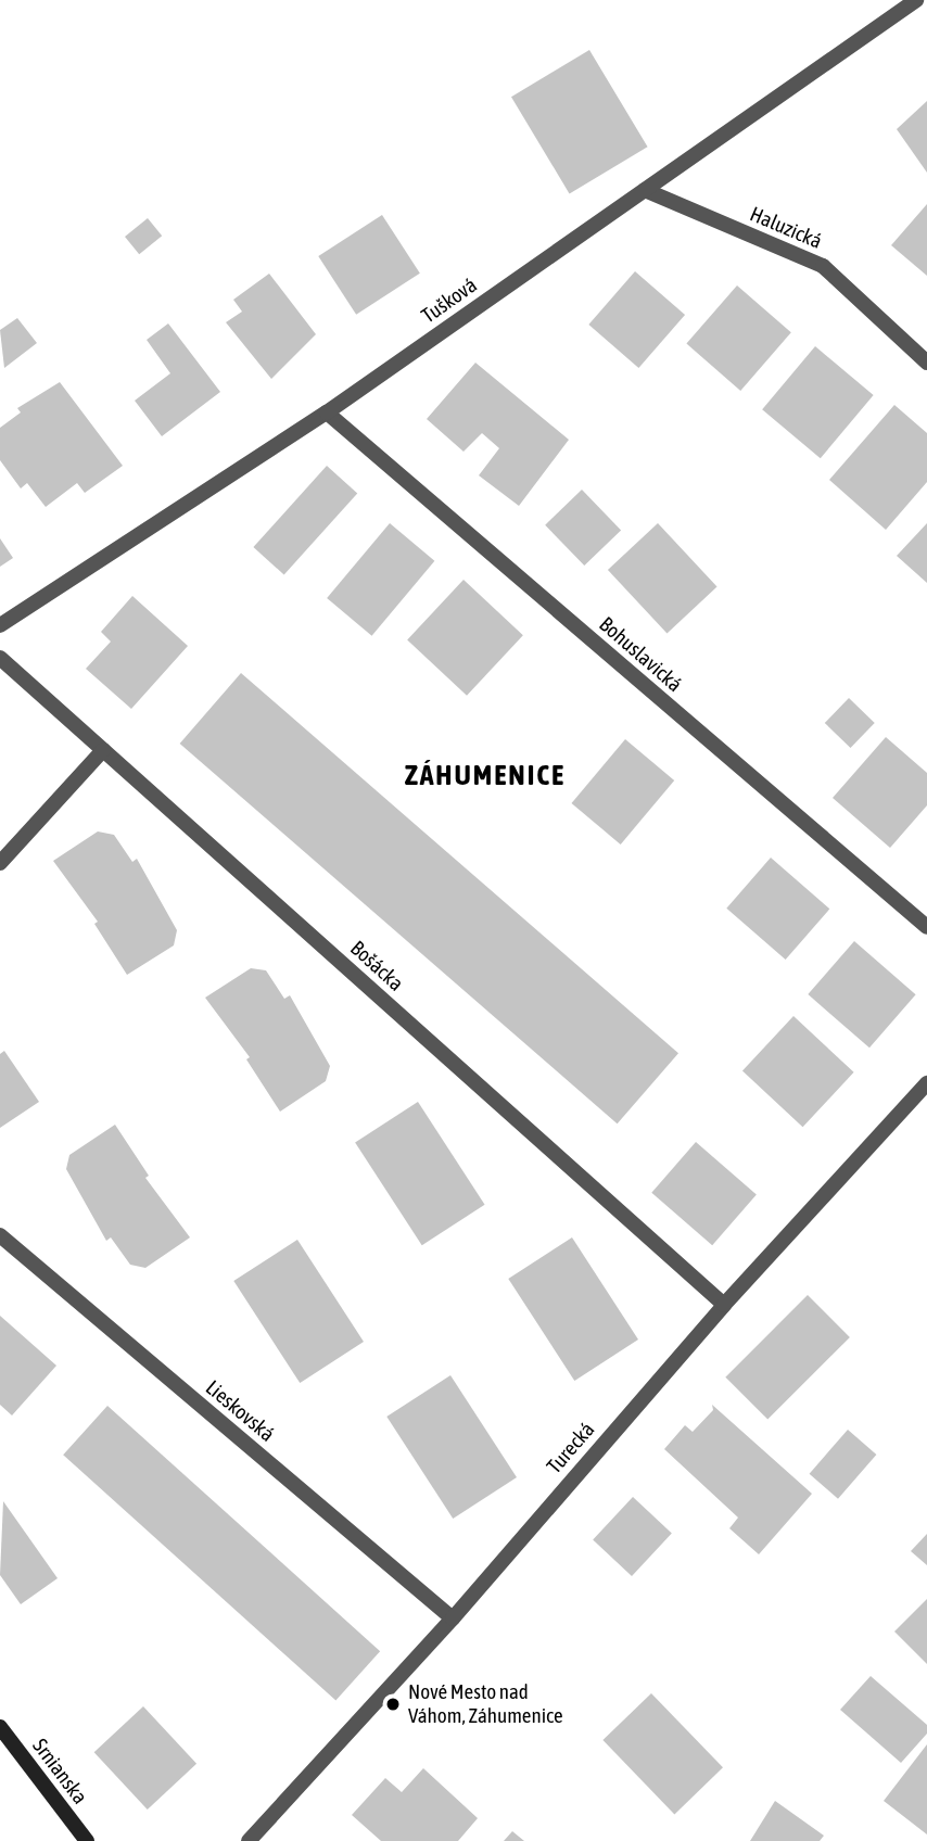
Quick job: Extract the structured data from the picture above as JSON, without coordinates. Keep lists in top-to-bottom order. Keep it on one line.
{"streets":{"street":["Haluzická","Tušková","Bohuslavická","Bošácka","Lieskovská","Turecká","Srnianska"]},"crossings":[["Haluzická","Tušková"],["Tušková","Bohuslavická"],["Bošácka","Turecká"],["Lieskovská","Turecká"]],"districts":["ZÁHUMENICE"],"places":["Nové Mesto nad Váhom, Záhumenice"]}
